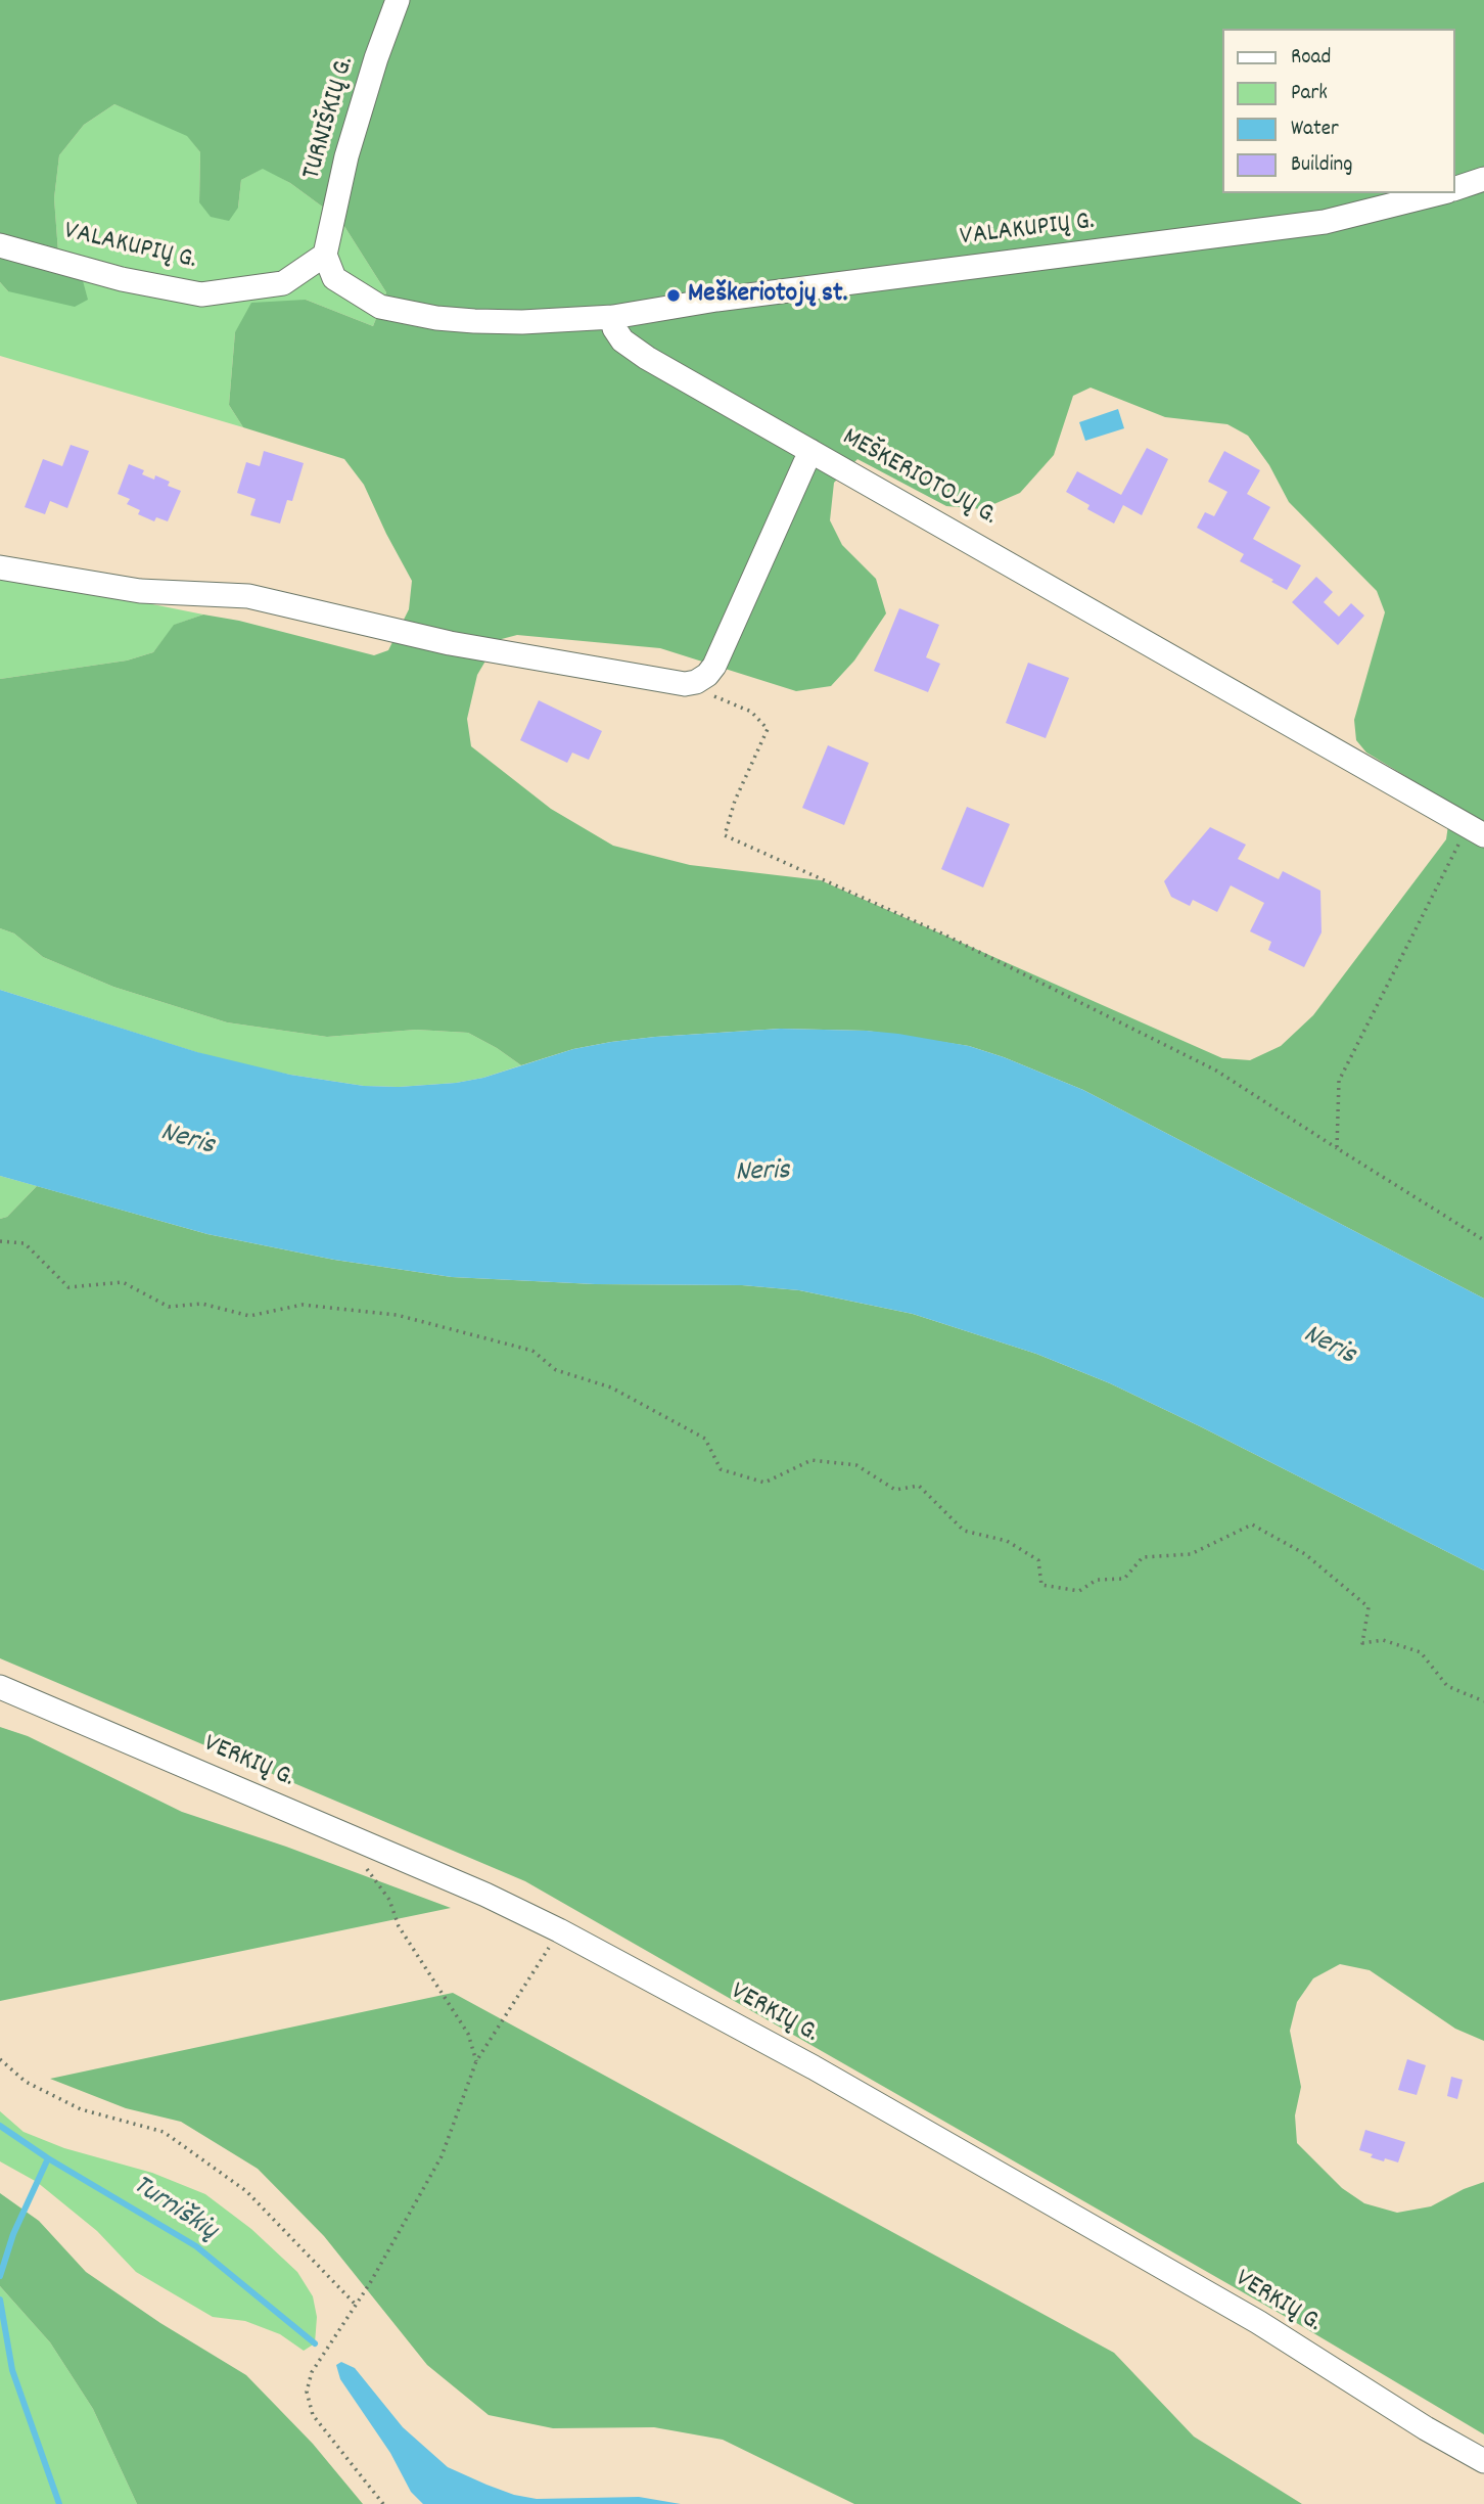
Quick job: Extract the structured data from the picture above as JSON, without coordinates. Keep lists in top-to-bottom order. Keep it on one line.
{"streets":{"street":["TURNIŠKIŲ G.","VALAKUPIŲ G.","MEŠKERIOTOJŲ G.","VERKIŲ G."]},"crossings":[["TURNIŠKIŲ G.","VALAKUPIŲ G."],["VALAKUPIŲ G.","MEŠKERIOTOJŲ G."]],"water":["Neris","Turniškių"],"places":["Meškeriotojų st."],"legend":["Road","Park","Water","Building"]}
